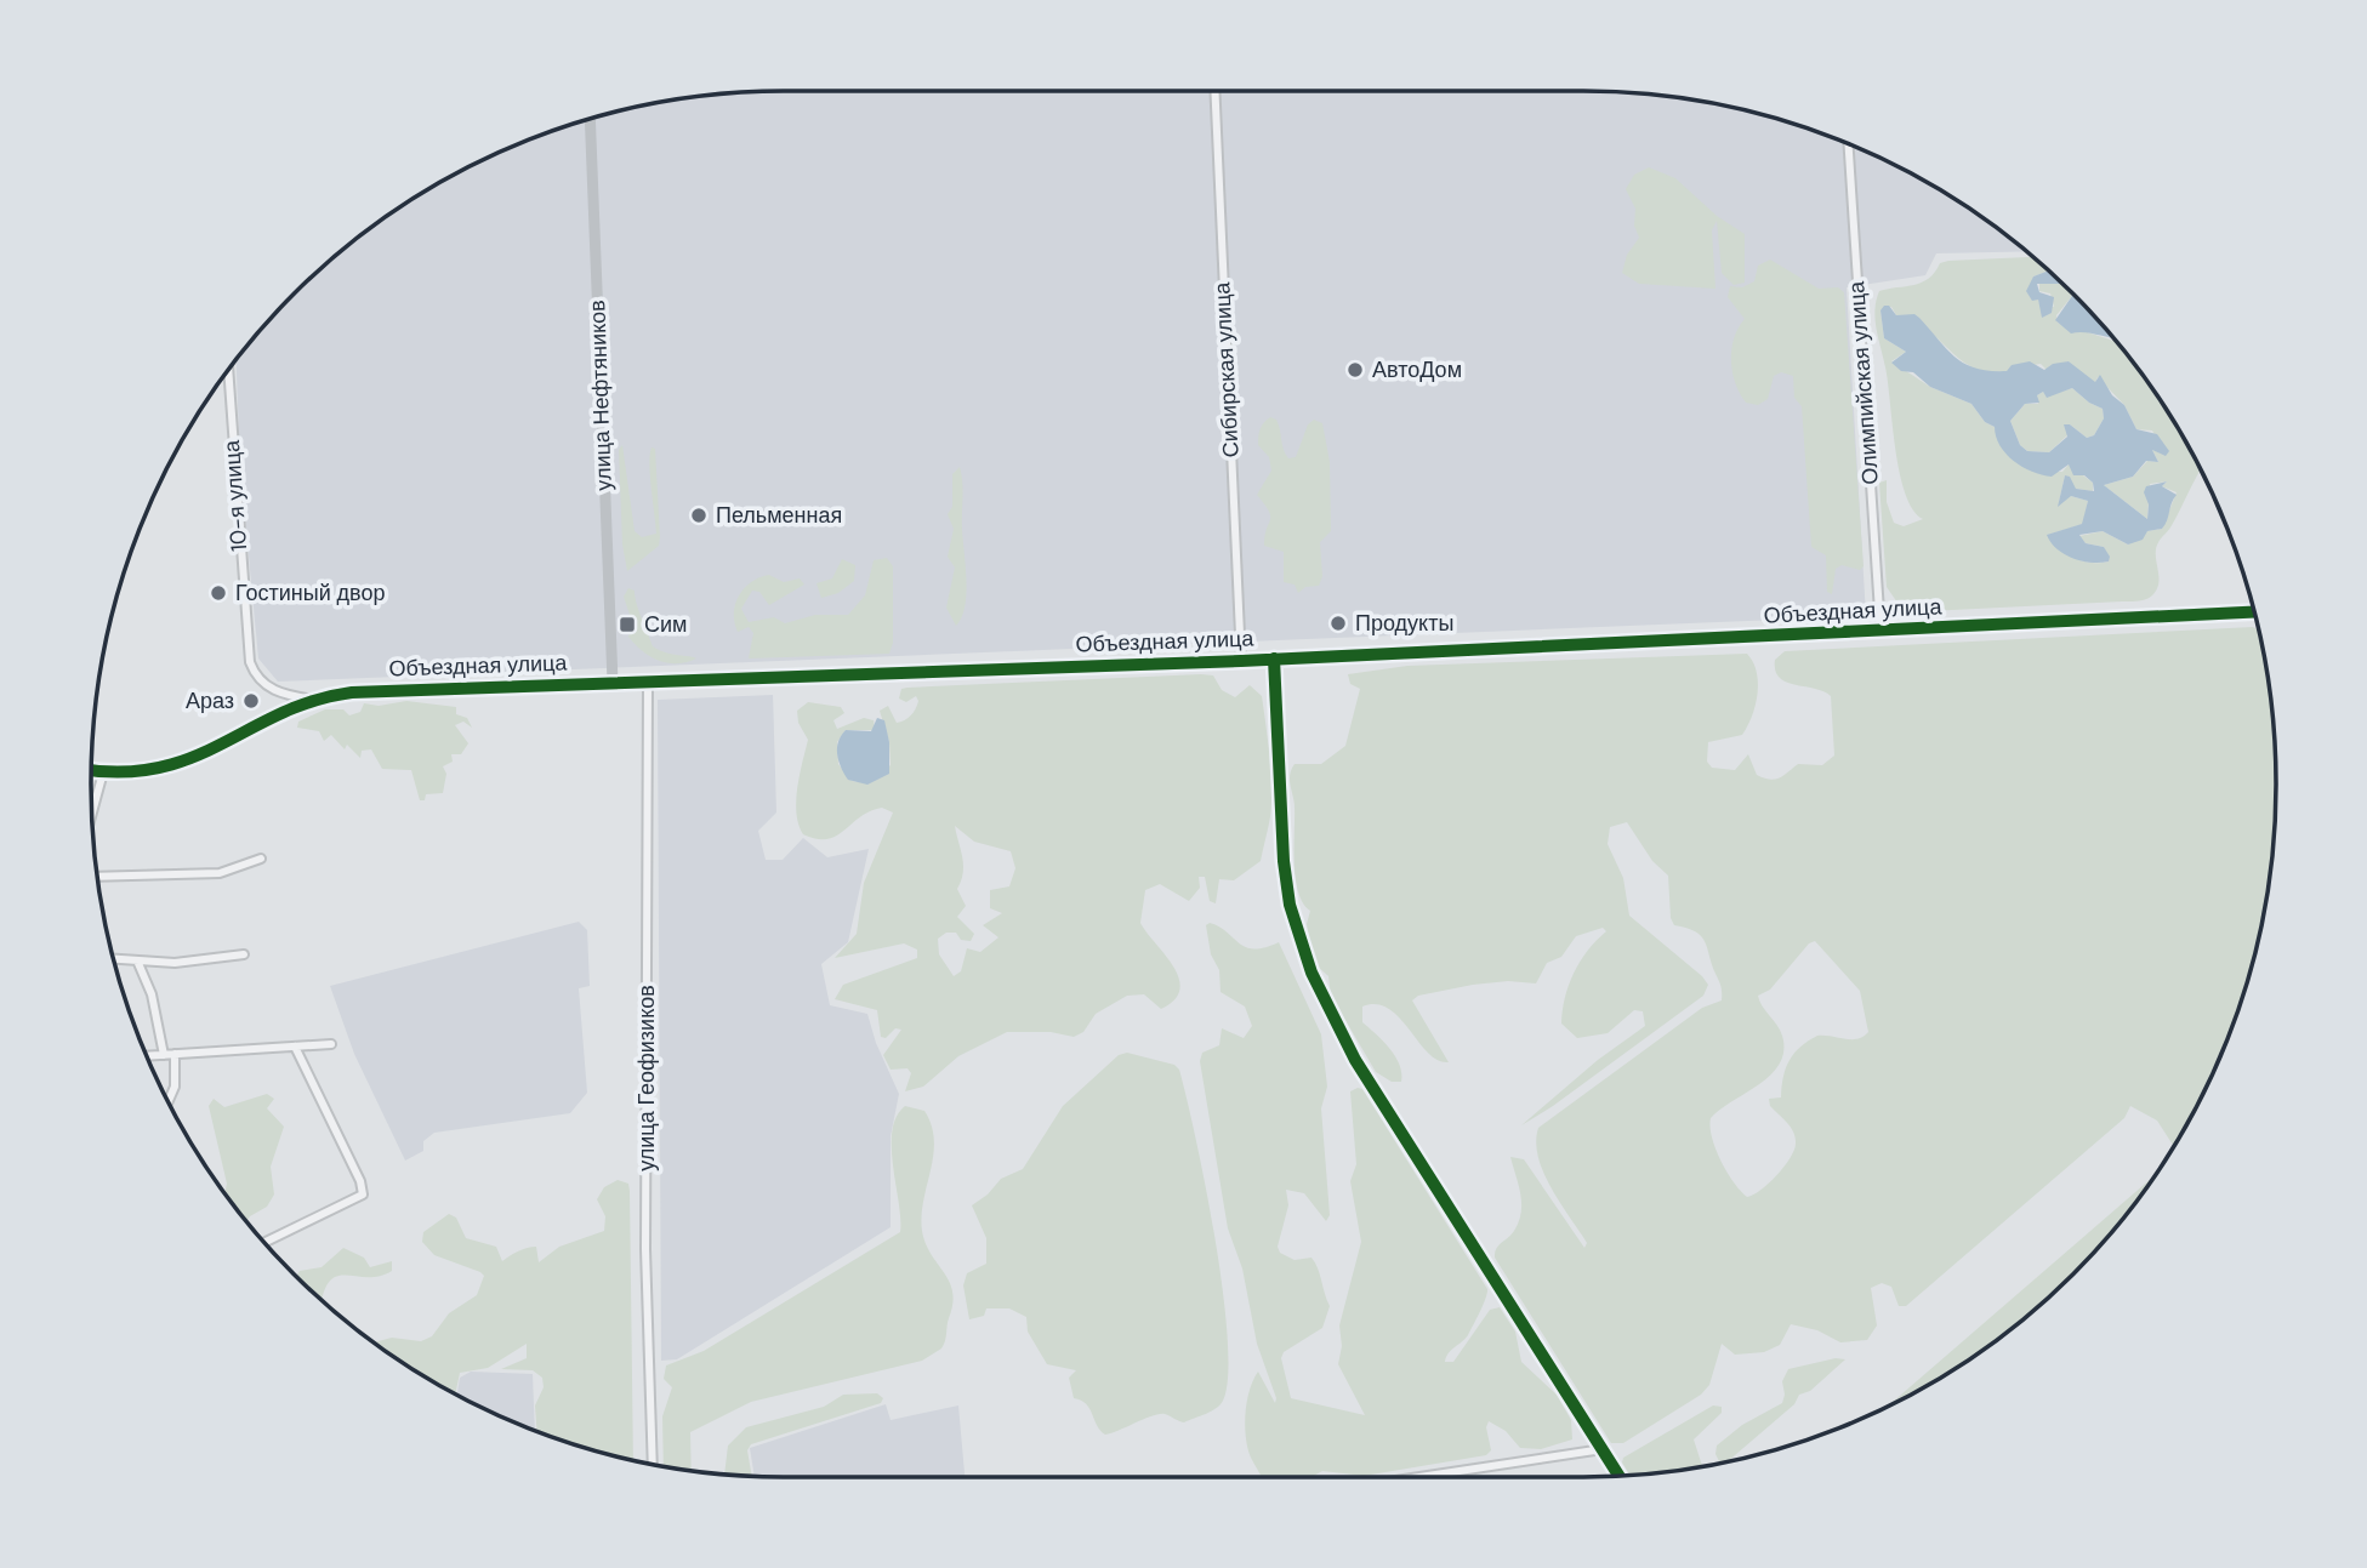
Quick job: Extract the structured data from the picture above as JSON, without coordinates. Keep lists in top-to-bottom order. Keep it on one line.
{"streets":{"street":["Сибирская улица","Олимпийская улица","улица Нефтяников","10-я улица","Объездная улица","улица Геофизиков"]},"crossings":[["Сибирская улица","Объездная улица"],["Олимпийская улица","Объездная улица"],["улица Нефтяников","Объездная улица"],["10-я улица","Объездная улица"],["Объездная улица","улица Геофизиков"]],"places":{"other":["АвтоДом","Пельменная","Гостиный двор","Продукты","Араз"],"transit":["Сим"]}}
